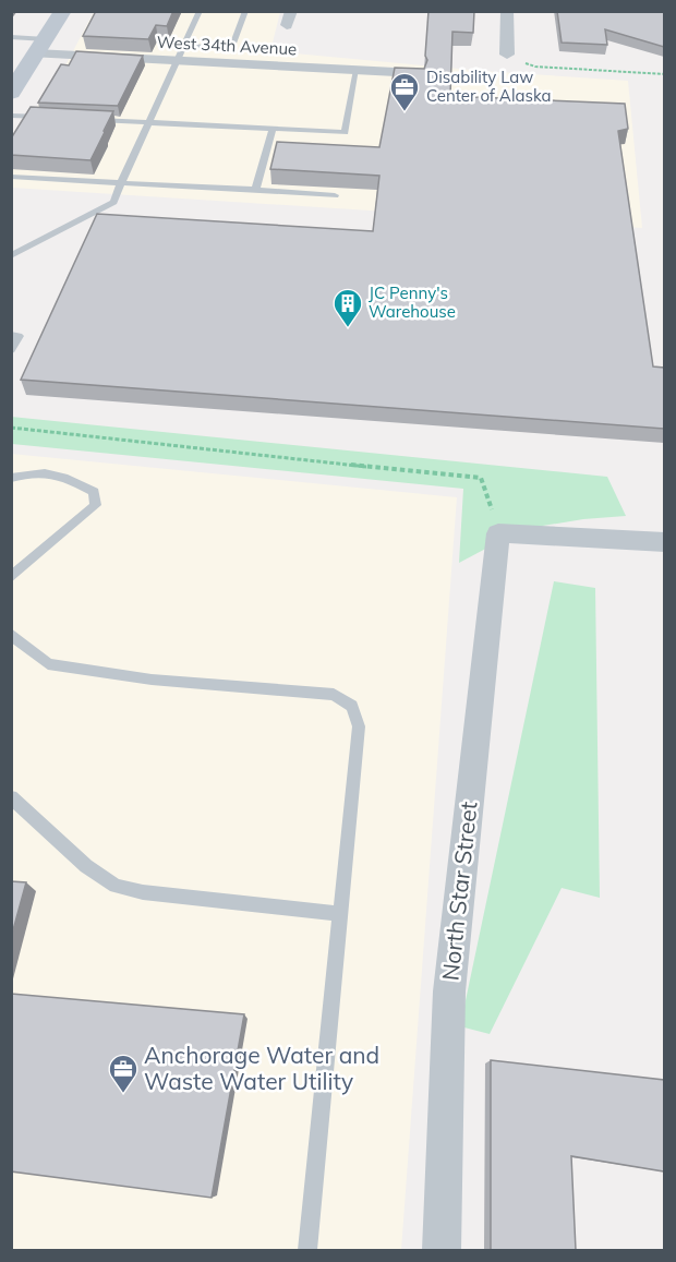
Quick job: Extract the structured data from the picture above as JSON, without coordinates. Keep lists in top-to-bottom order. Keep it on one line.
{"streets":{"street":["West 34th Avenue","North Star Street"]},"places":{"office":["Disability Law Center of Alaska","Anchorage Water and Waste Water Utility"],"building":["JC Penny's Warehouse"]}}
